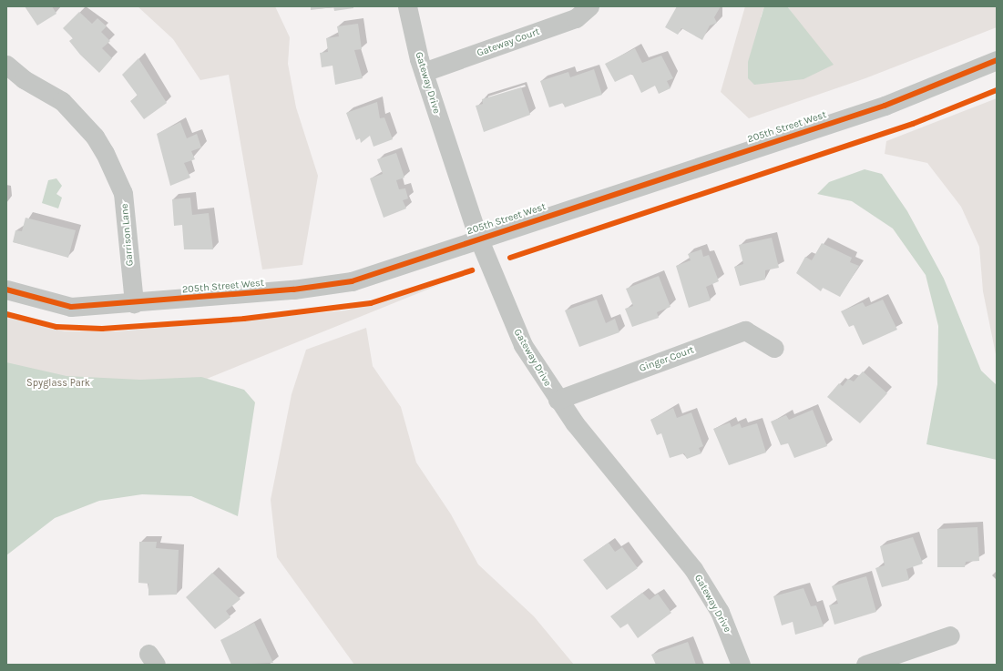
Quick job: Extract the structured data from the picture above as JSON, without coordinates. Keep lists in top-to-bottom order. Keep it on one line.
{"streets":{"street":["Gateway Court","Gateway Drive","205th Street West","Garrison Lane","Ginger Court"]},"crossings":[["Gateway Court","Gateway Drive"],["Gateway Drive","205th Street West"],["Gateway Drive","Ginger Court"],["205th Street West","Garrison Lane"]],"parks":["Spyglass Park"]}
